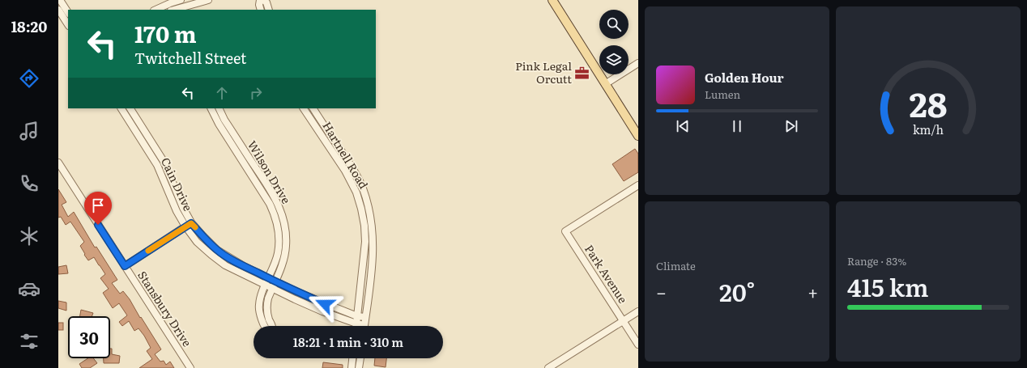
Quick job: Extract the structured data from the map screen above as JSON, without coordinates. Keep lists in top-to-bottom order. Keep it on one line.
{"streets":{"street":["Hartnell Road","Wilson Drive","Cain Drive","Park Avenue","Stansbury Drive"]},"crossings":[["Hartnell Road","Cain Drive"],["Wilson Drive","Cain Drive"]],"places":{"office":["Pink Legal Orcutt"]},"page":{"tabs":"18:20","turn":["170 m","Twitchell Street"],"song":["Golden Hour","Lumen"],"tile":["Climate",["Range · 83%","415 km"]],"heat":["−","20°","+"],"limit":"30","trip":"18:21 · 1 min · 310 m","gauge":["28","km/h"]}}
